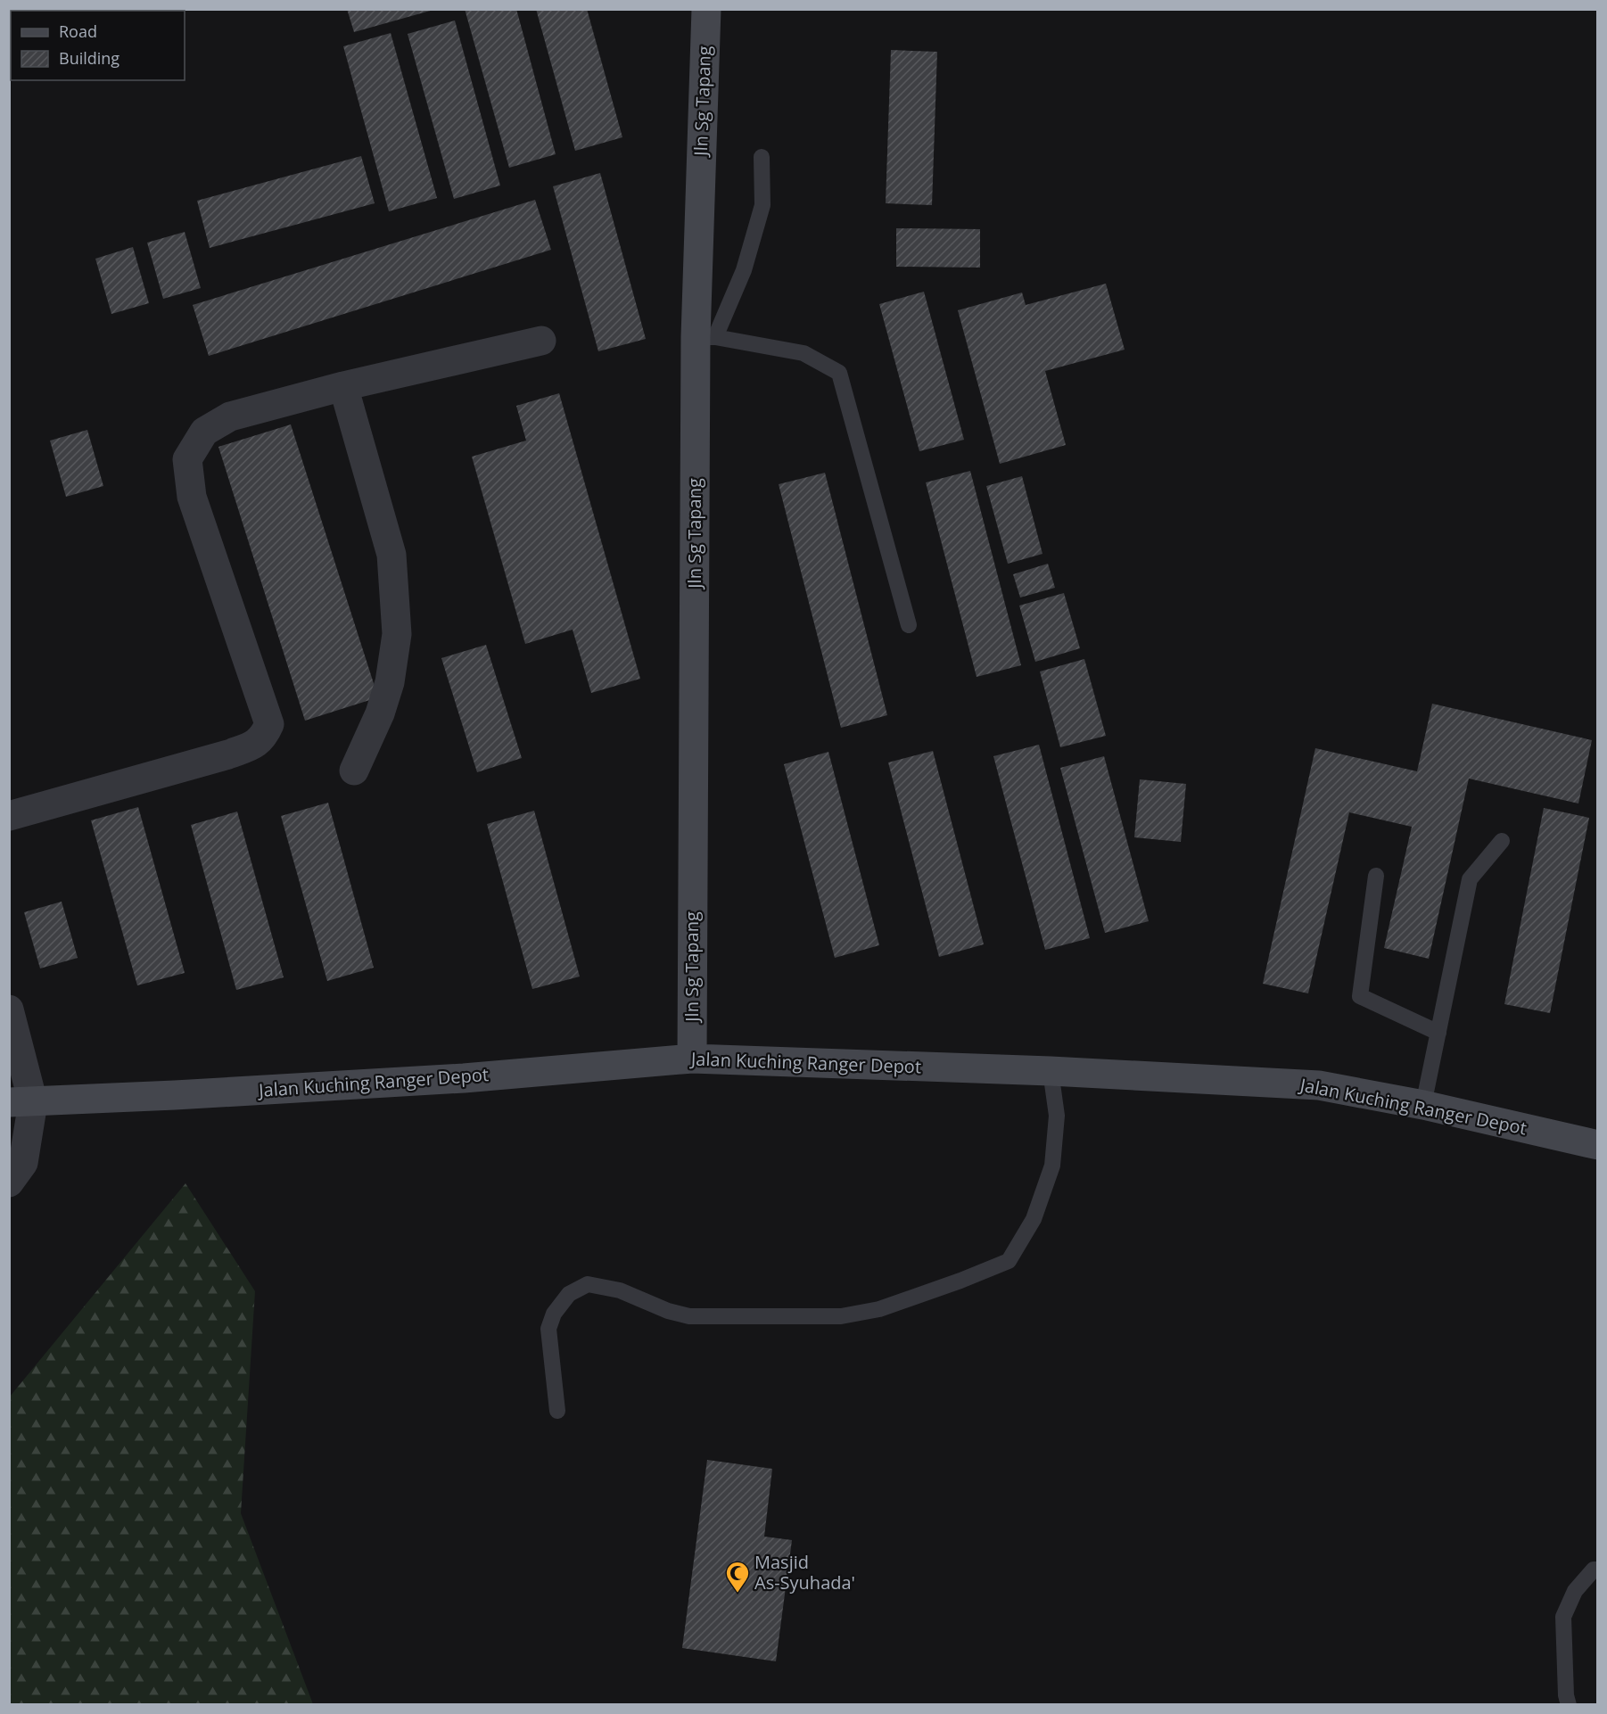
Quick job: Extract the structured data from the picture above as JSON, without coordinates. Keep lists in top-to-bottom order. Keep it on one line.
{"streets":{"street":["Jln Sg Tapang","Jalan Kuching Ranger Depot"]},"crossings":[["Jln Sg Tapang","Jalan Kuching Ranger Depot"]],"places":{"mosque":["Masjid As-Syuhada'"]},"legend":["Road","Building"]}
